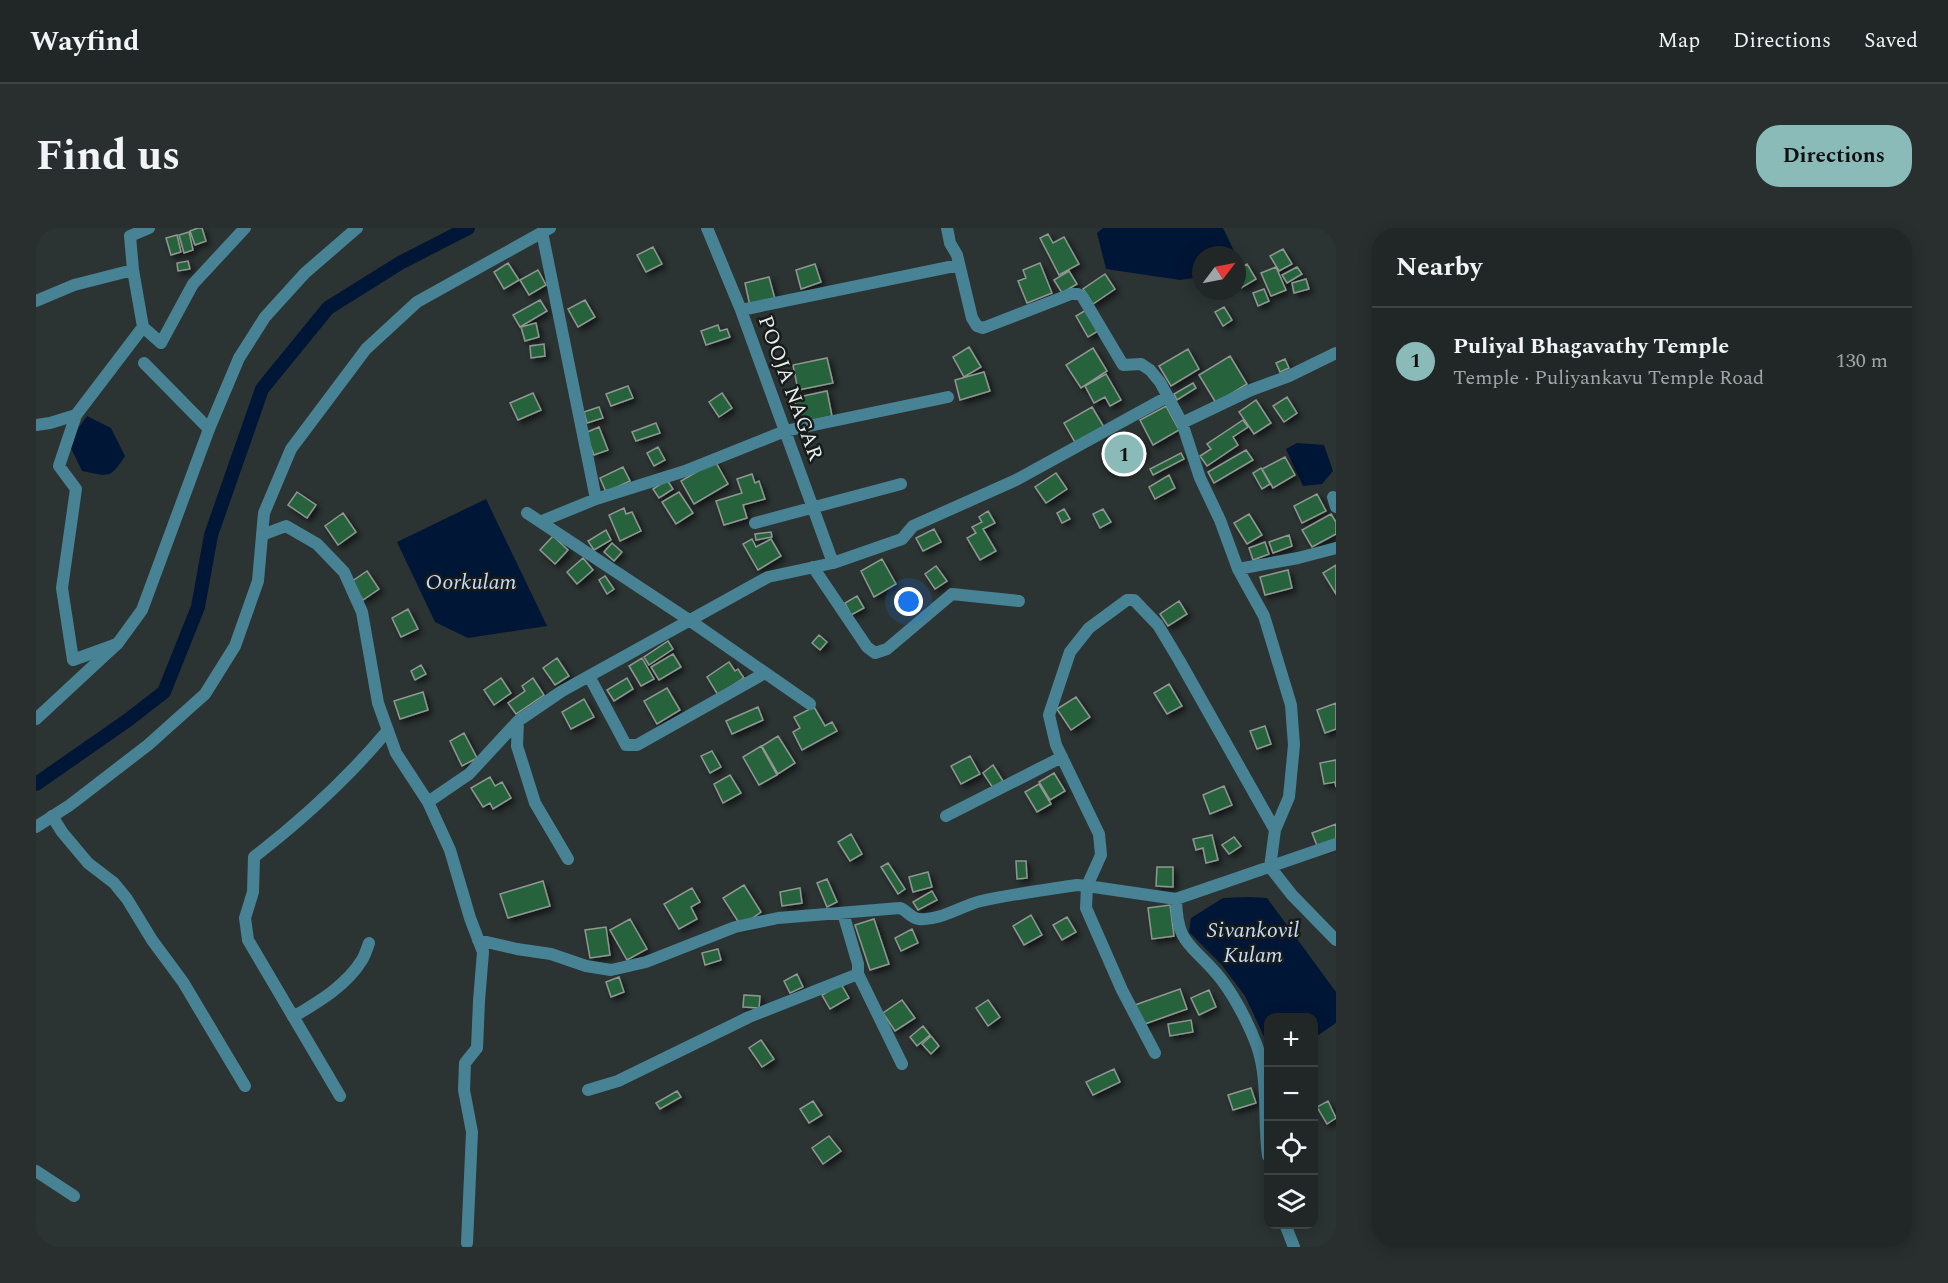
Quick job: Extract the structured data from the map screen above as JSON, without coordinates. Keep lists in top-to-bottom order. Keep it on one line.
{"streets":{"street":["POOJA NAGAR"]},"water":["Oorkulam","Sivankovil Kulam"],"north":"top right","page":{"header":"Wayfind","nav":["Map","Directions","Saved"],"title":"Find us","buttons":"Directions","heading":"Nearby","list":[{"mark":"1","name":"Puliyal Bhagavathy Temple","note":"Temple · Puliyankavu Temple Road","value":"130 m"}],"pins":"1","map_buttons":["+","−"]}}
